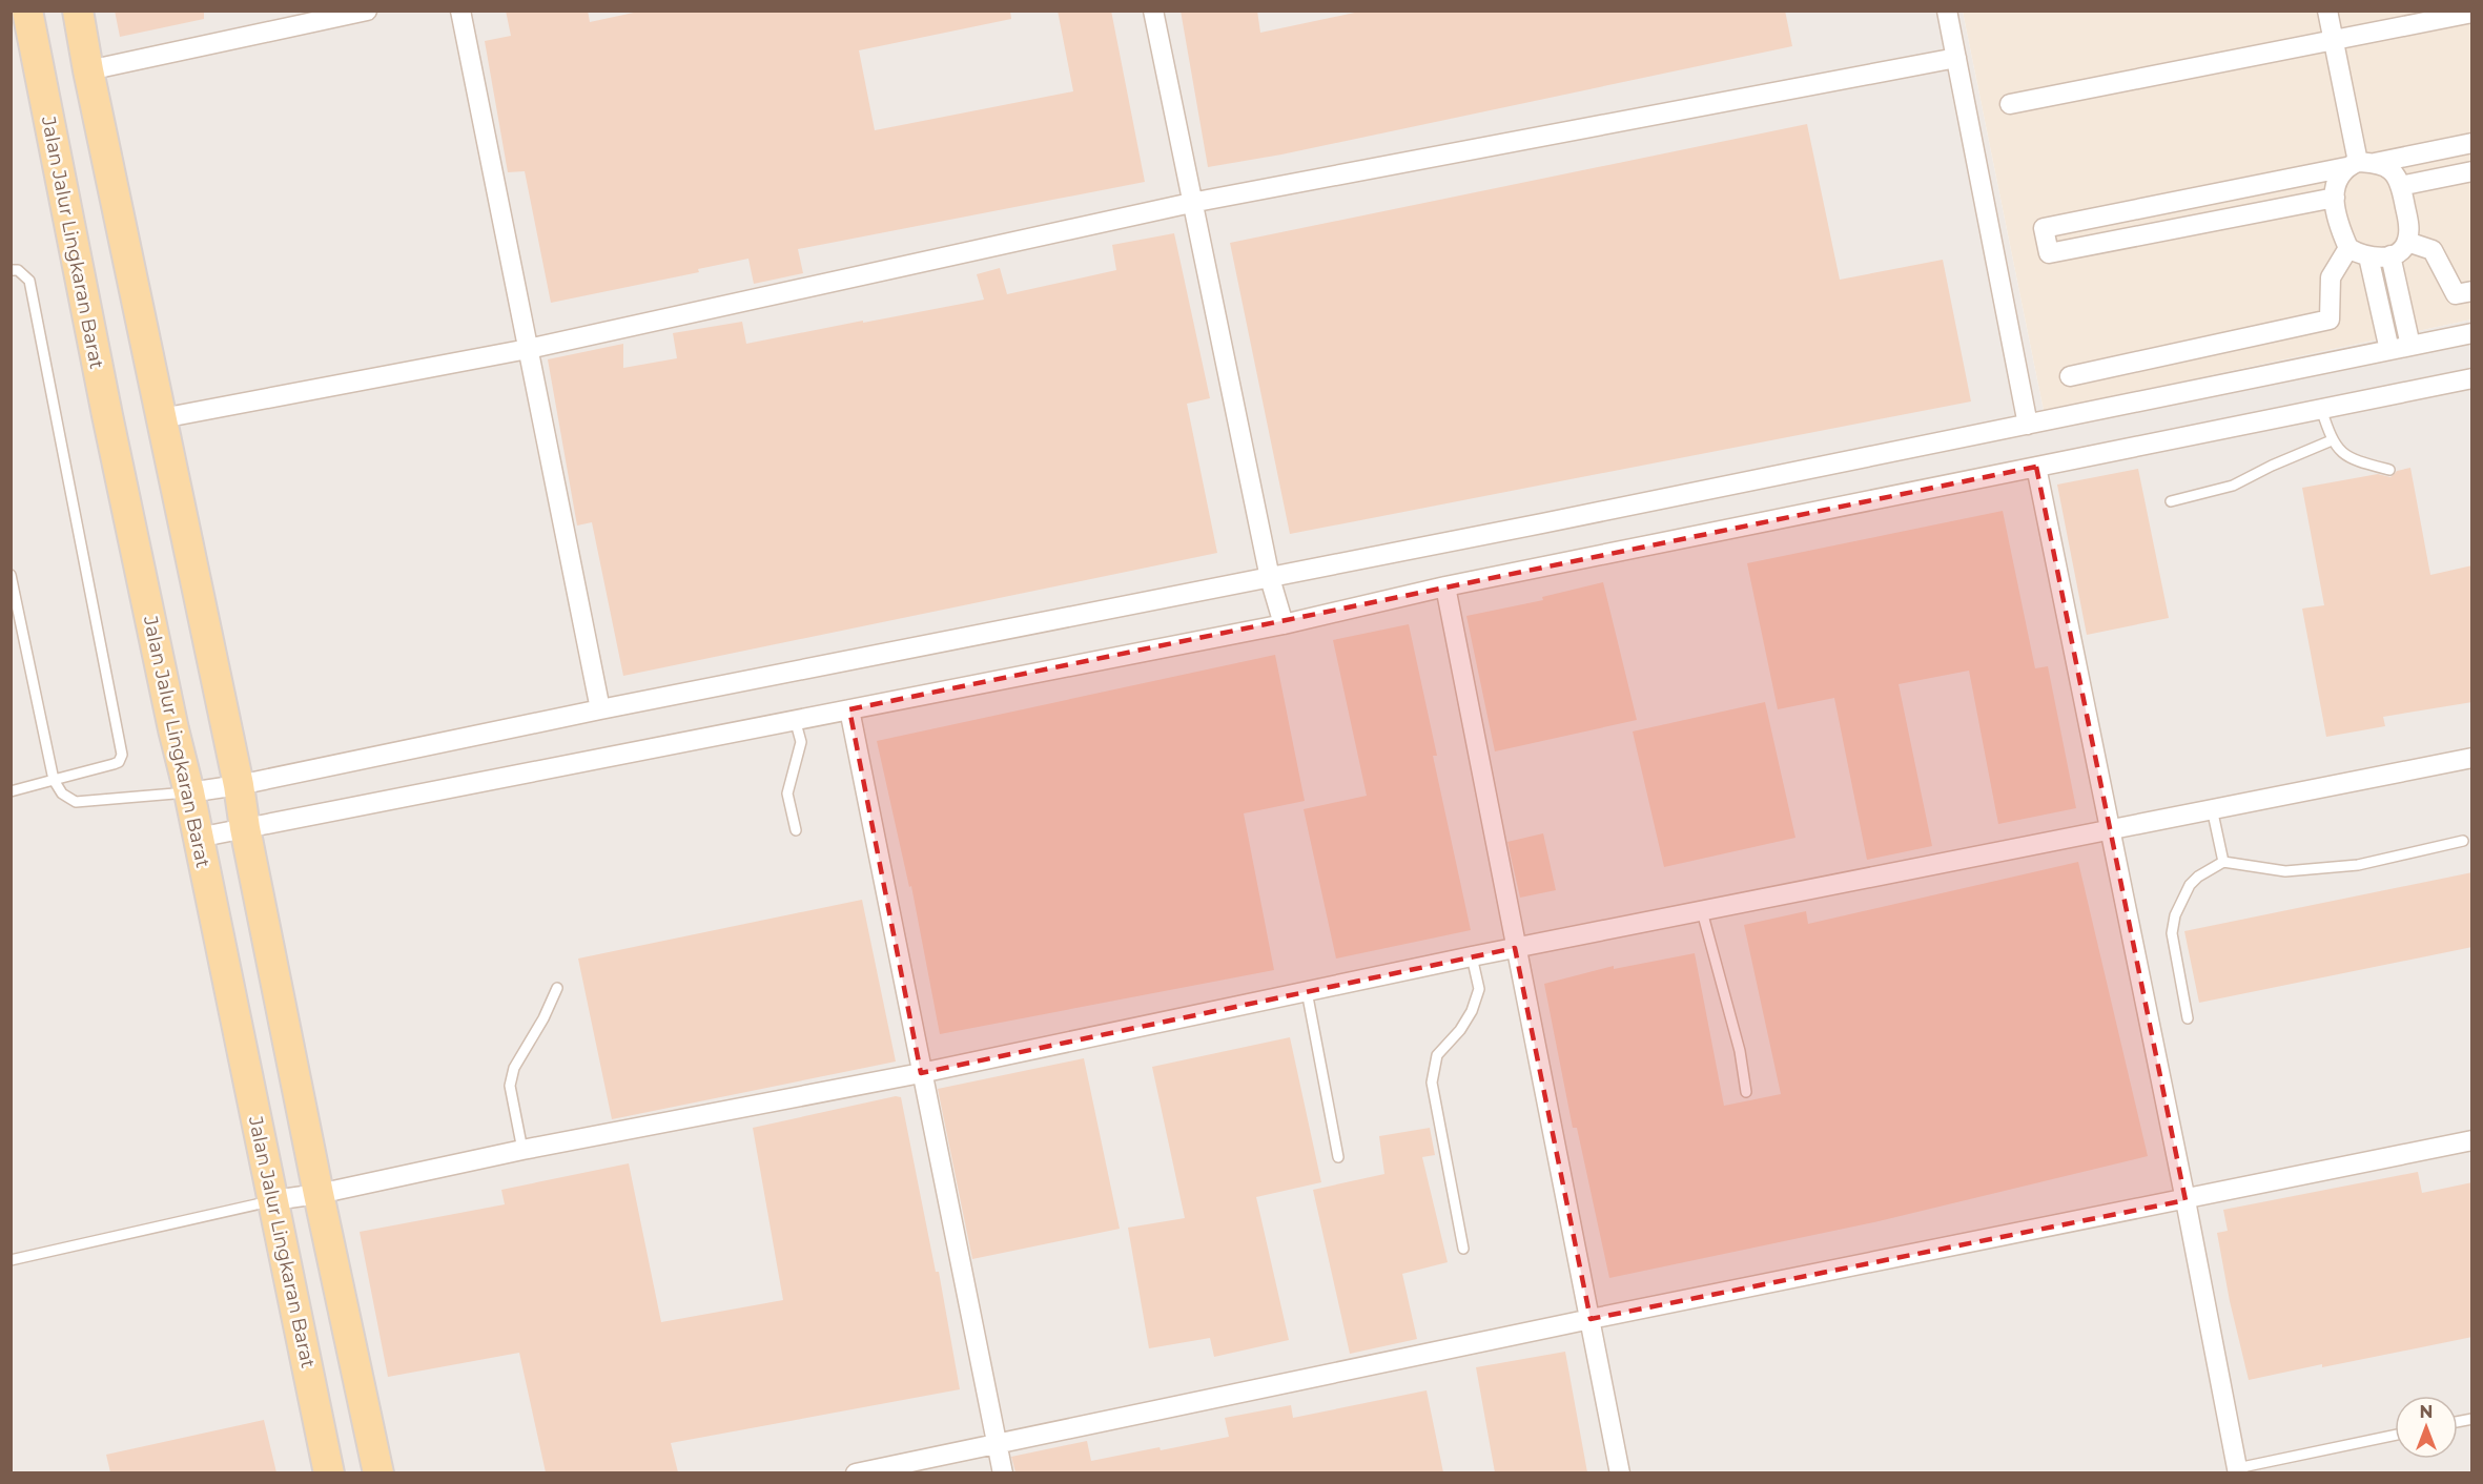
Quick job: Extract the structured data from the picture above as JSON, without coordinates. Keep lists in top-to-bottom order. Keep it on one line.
{"streets":{"main road":["Jalan Jalur Lingkaran Barat"]},"north":"top"}
